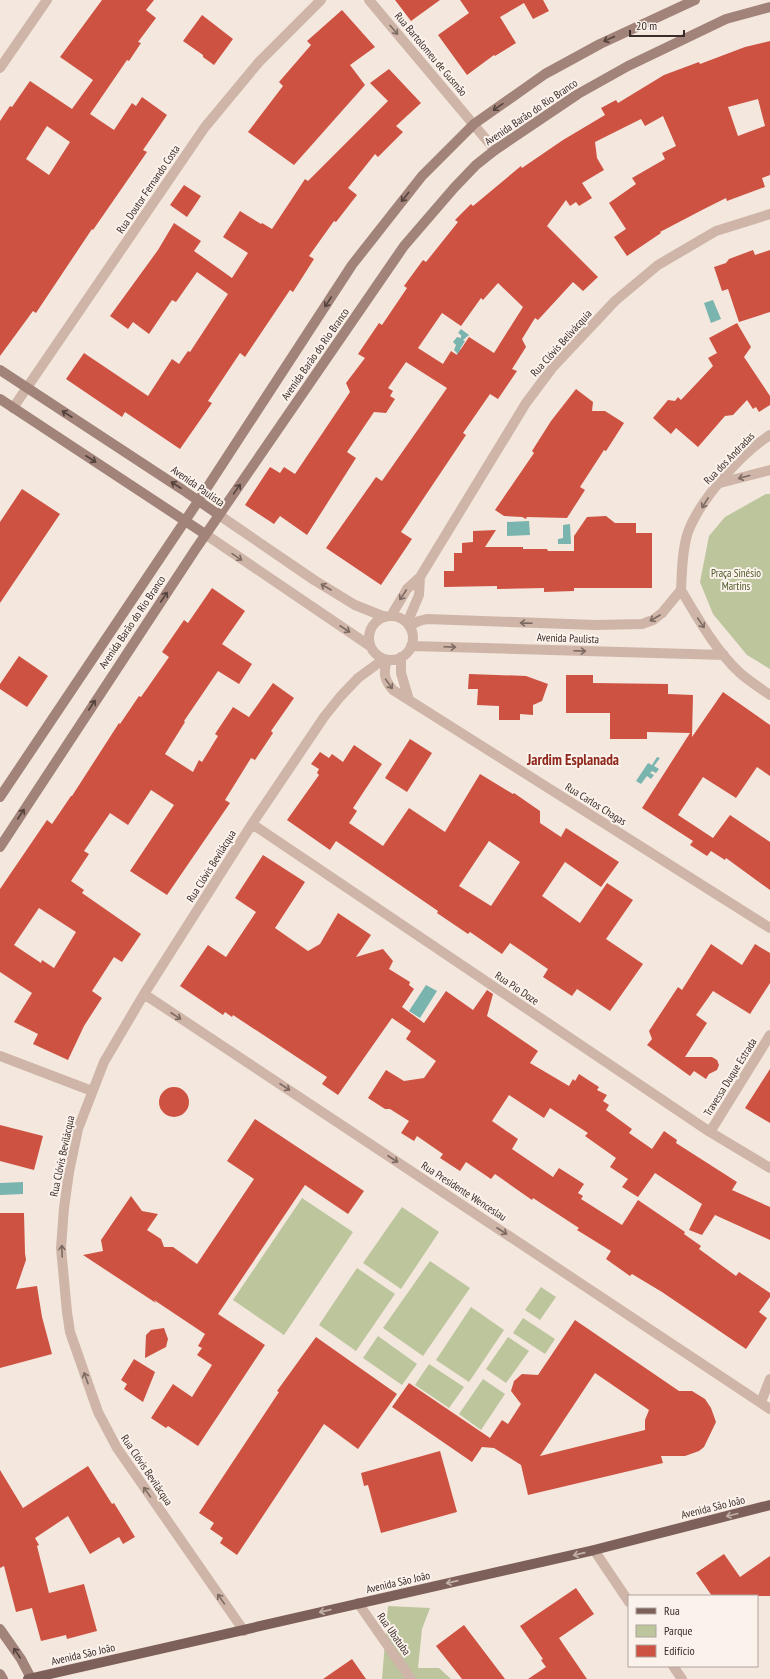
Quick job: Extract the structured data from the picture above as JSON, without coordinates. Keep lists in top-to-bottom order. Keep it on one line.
{"streets":{"main road":["Avenida Barão do Rio Branco","Avenida Paulista","Avenida São João"],"street":["Rua Bartolomeu de Gusmão","Rua Doutor Fernando Costa","Rua Clóvis Belivácquia","Rua dos Andradas","Rua Carlos Chagas","Rua Clóvis Bevilácqua","Rua Pio Doze","Travessa Duque Estrada","Rua Presidente Wenceslau","Rua Ubatuba"]},"crossings":[["Rua Bartolomeu de Gusmão","Avenida Barão do Rio Branco"],["Avenida Barão do Rio Branco","Avenida Paulista"],["Rua Doutor Fernando Costa","Avenida Paulista"],["Rua Clóvis Belivácquia","Avenida Paulista"],["Rua Clóvis Belivácquia","Rua Carlos Chagas"],["Rua Clóvis Belivácquia","Rua Clóvis Bevilácqua"],["Rua dos Andradas","Avenida Paulista"],["Avenida Paulista","Rua Carlos Chagas"],["Avenida Paulista","Rua Clóvis Bevilácqua"],["Rua Carlos Chagas","Rua Clóvis Bevilácqua"],["Rua Clóvis Bevilácqua","Rua Pio Doze"],["Rua Clóvis Bevilácqua","Rua Presidente Wenceslau"],["Rua Clóvis Bevilácqua","Avenida São João"],["Rua Pio Doze","Travessa Duque Estrada"],["Avenida São João","Rua Ubatuba"]],"one_way":["Rua Bartolomeu de Gusmão","Rua dos Andradas","Rua Clóvis Bevilácqua","Rua Presidente Wenceslau","Avenida São João"],"districts":["Jardim Esplanada"],"parks":["Praça Sinésio Martins"],"legend":["Rua","Parque","Edifício"],"scale_bar":"20 m"}
